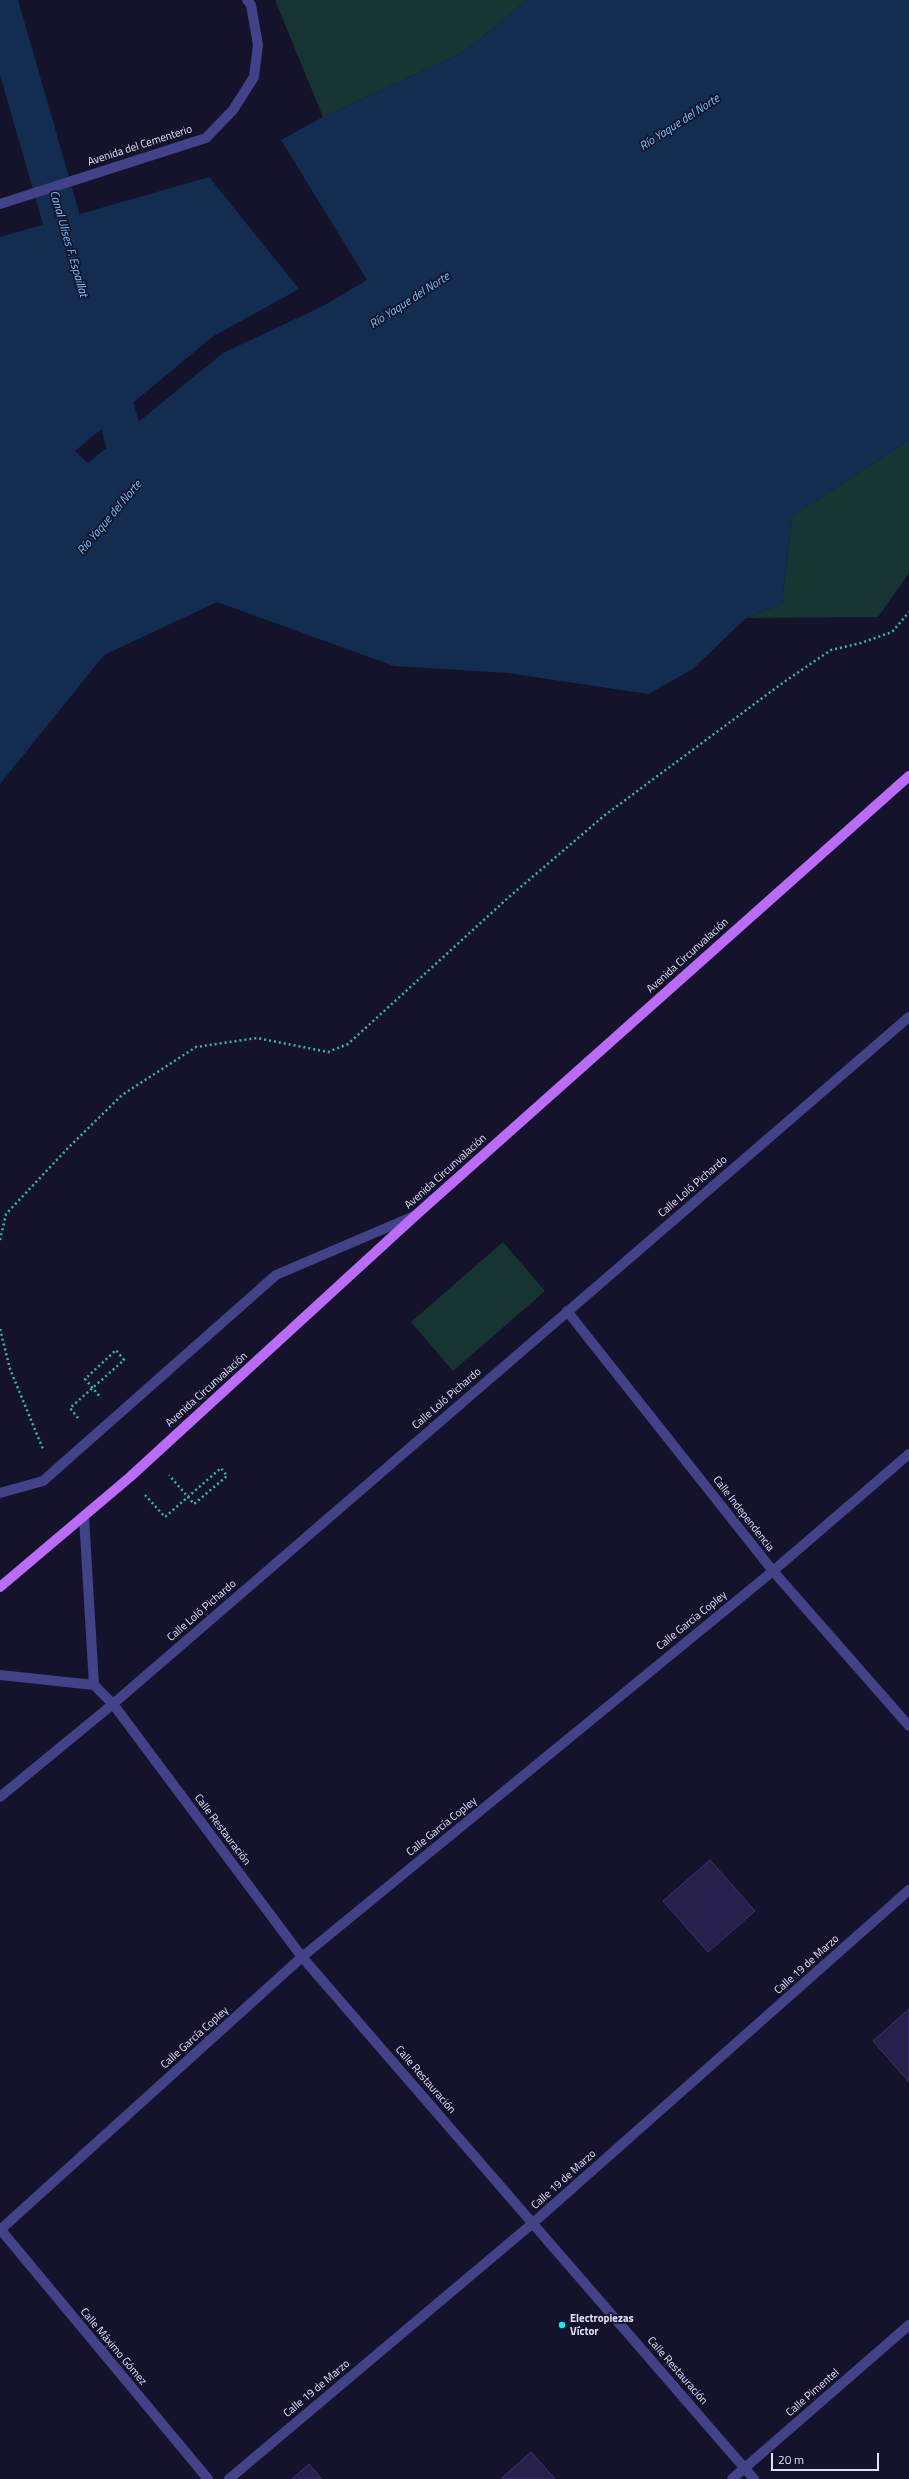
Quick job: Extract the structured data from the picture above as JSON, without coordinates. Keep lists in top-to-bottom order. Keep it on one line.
{"streets":{"main road":["Avenida Circunvalación"],"street":["Avenida del Cementerio","Calle Loló Pichardo","Calle Independencia","Calle García Copley","Calle Restauración","Calle 19 de Marzo","Calle Máximo Gómez","Calle Pimentel"]},"crossings":[["Calle Loló Pichardo","Calle Independencia"],["Calle Loló Pichardo","Calle Restauración"],["Calle Independencia","Calle García Copley"],["Calle García Copley","Calle Restauración"],["Calle García Copley","Calle Máximo Gómez"],["Calle Restauración","Calle 19 de Marzo"],["Calle Restauración","Calle Pimentel"]],"water":["Río Yaque del Norte","Canal Ulises F. Espaillat"],"places":["Electropiezas Víctor"],"scale_bar":"20 m"}
